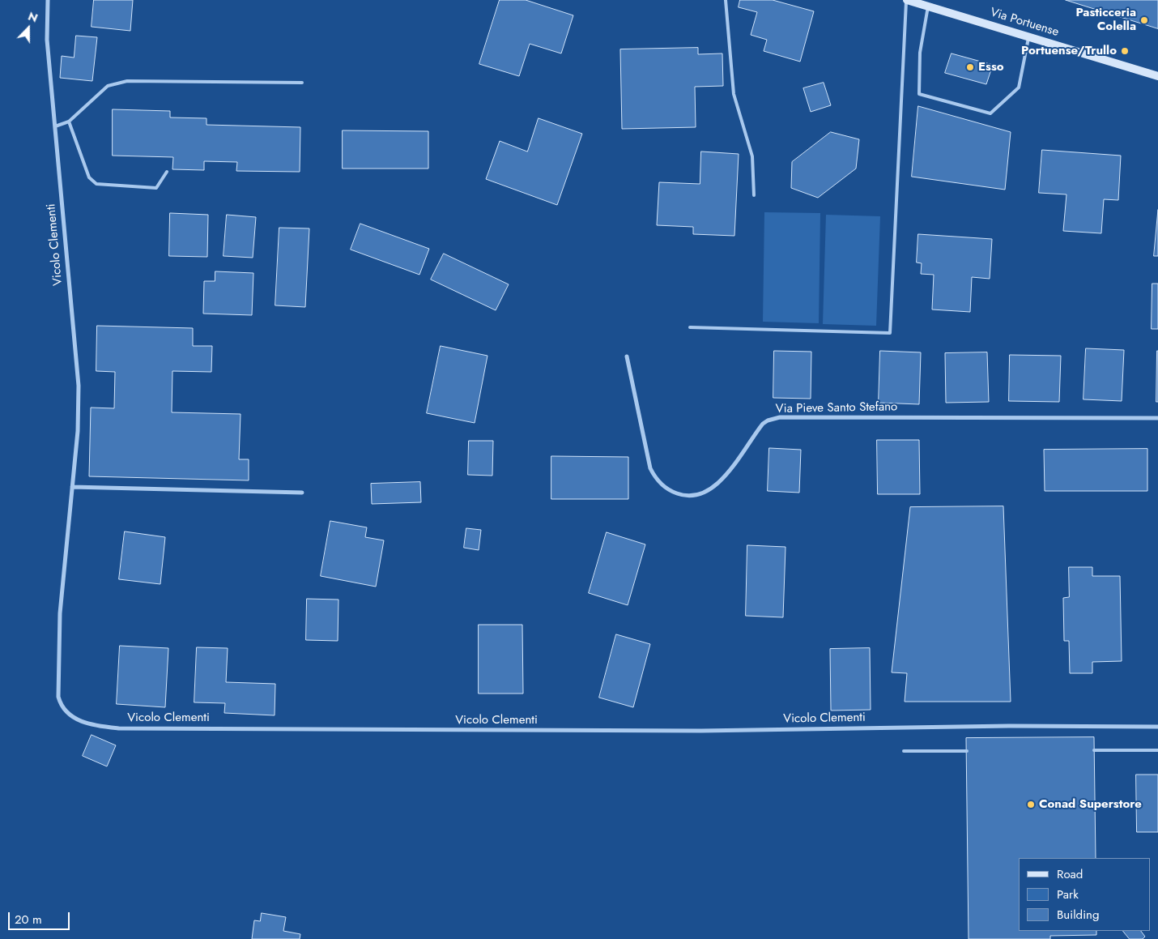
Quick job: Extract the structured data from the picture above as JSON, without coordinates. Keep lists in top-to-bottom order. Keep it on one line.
{"streets":{"main road":["Via Portuense"],"street":["Vicolo Clementi","Via Pieve Santo Stefano"]},"places":["Pasticceria Colella","Portuense/Trullo","Esso","Conad Superstore"],"legend":["Road","Park","Building"],"scale_bar":"20 m","north":"top"}
